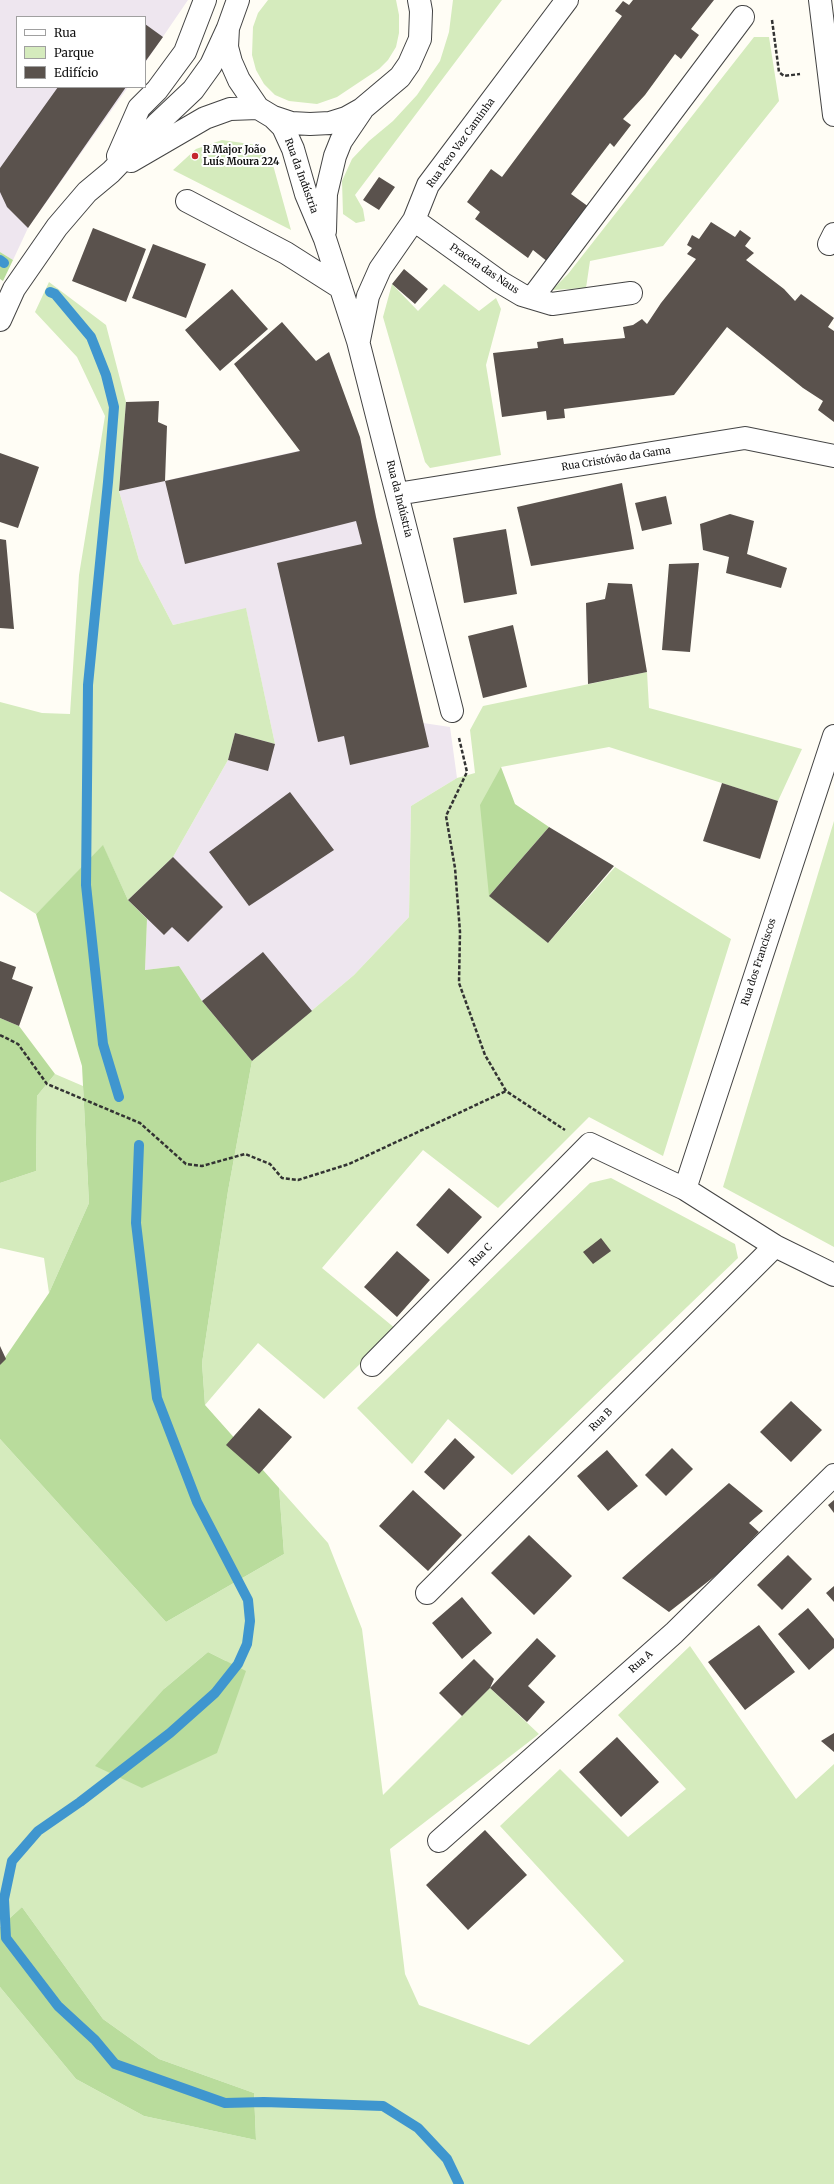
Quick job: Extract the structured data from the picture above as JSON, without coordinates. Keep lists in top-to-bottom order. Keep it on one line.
{"streets":{"street":["Rua Pero Vaz Caminha","Rua da Indústria","Praceta das Naus","Rua Cristóvão da Gama","Rua dos Franciscos","Rua C","Rua B","Rua A"]},"crossings":[["Rua Pero Vaz Caminha","Rua da Indústria"],["Rua Pero Vaz Caminha","Praceta das Naus"],["Rua da Indústria","Rua Cristóvão da Gama"]],"places":["R Major João Luís Moura 224"],"legend":["Rua","Parque","Edifício"]}
